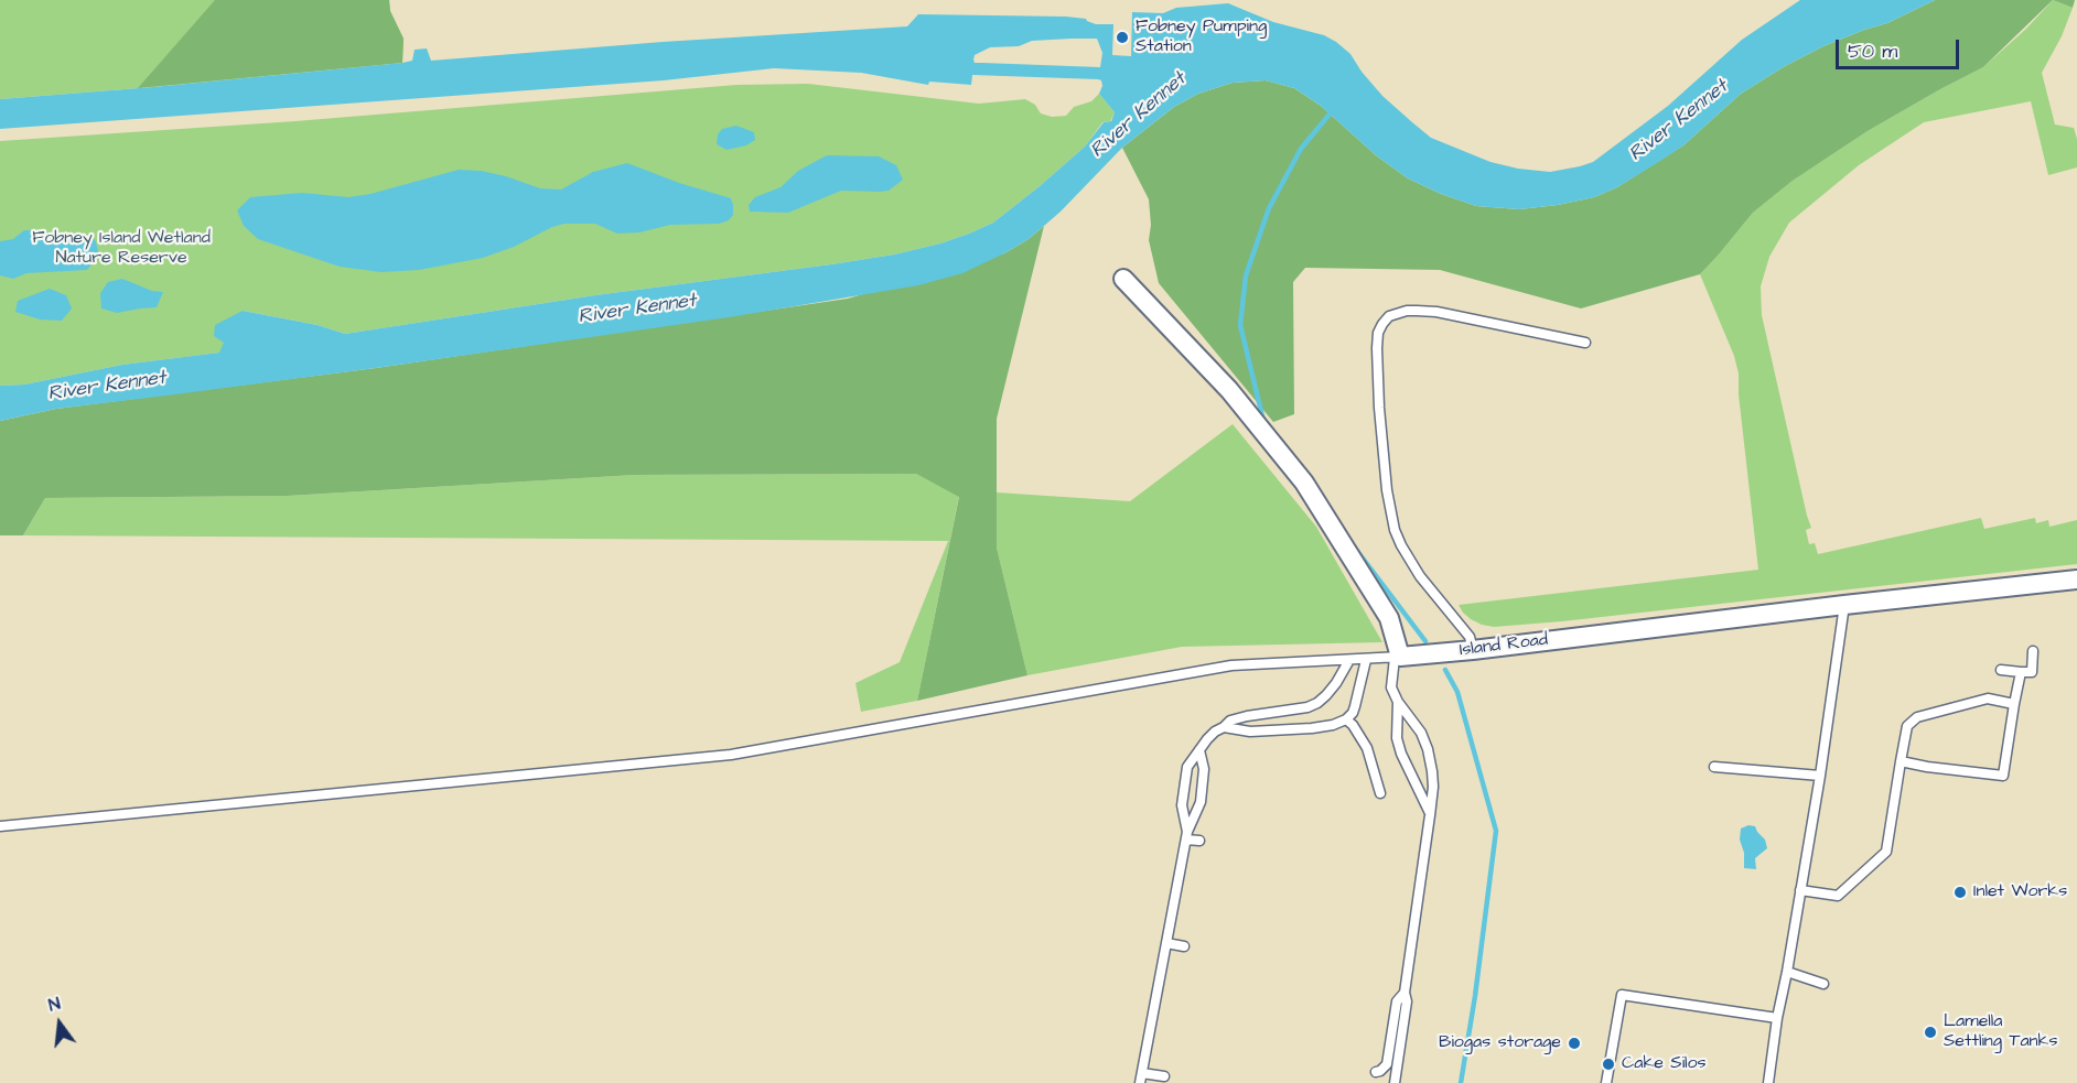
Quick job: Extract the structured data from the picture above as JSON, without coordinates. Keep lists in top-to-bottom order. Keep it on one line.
{"streets":{"street":["Island Road"]},"water":["River Kennet"],"parks":["Fobney Island Wetland Nature Reserve"],"places":["Fobney Pumping Station","Inlet Works","Lamella Settling Tanks","Biogas storage","Cake Silos"],"scale_bar":"50 m","north":"top"}
